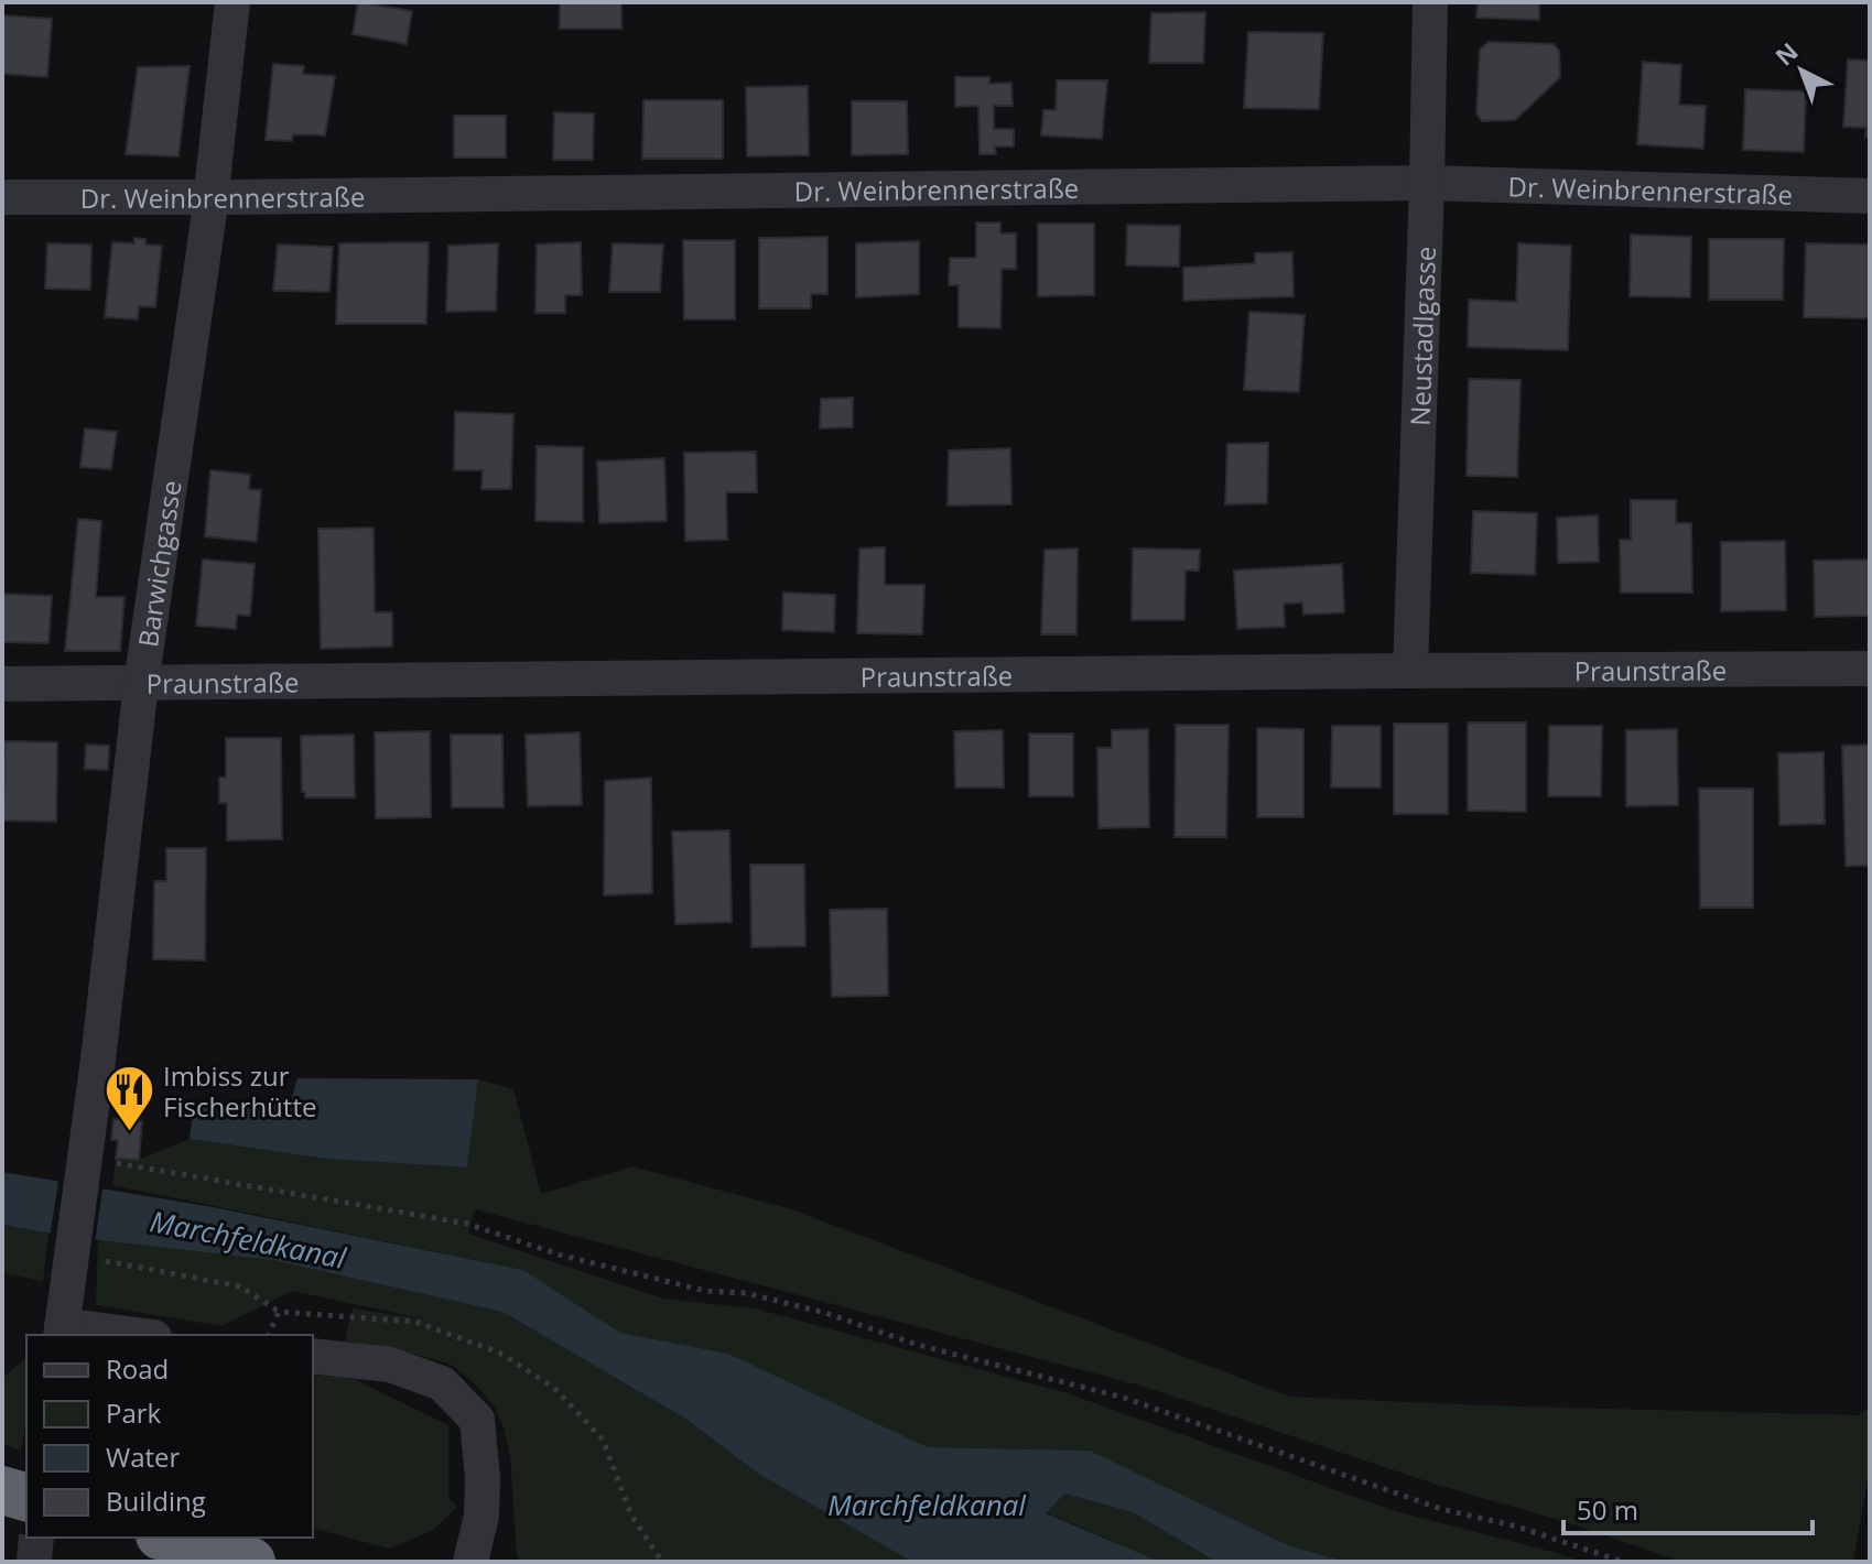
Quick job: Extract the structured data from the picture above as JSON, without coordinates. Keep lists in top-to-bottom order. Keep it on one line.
{"streets":{"street":["Dr. Weinbrennerstraße","Neustadlgasse","Barwichgasse","Praunstraße"]},"crossings":[["Dr. Weinbrennerstraße","Neustadlgasse"],["Dr. Weinbrennerstraße","Barwichgasse"],["Neustadlgasse","Praunstraße"],["Barwichgasse","Praunstraße"]],"water":["Marchfeldkanal"],"places":{"restaurant":["Imbiss zur Fischerhütte"]},"legend":["Road","Park","Water","Building"],"scale_bar":"50 m","north":"top left"}
